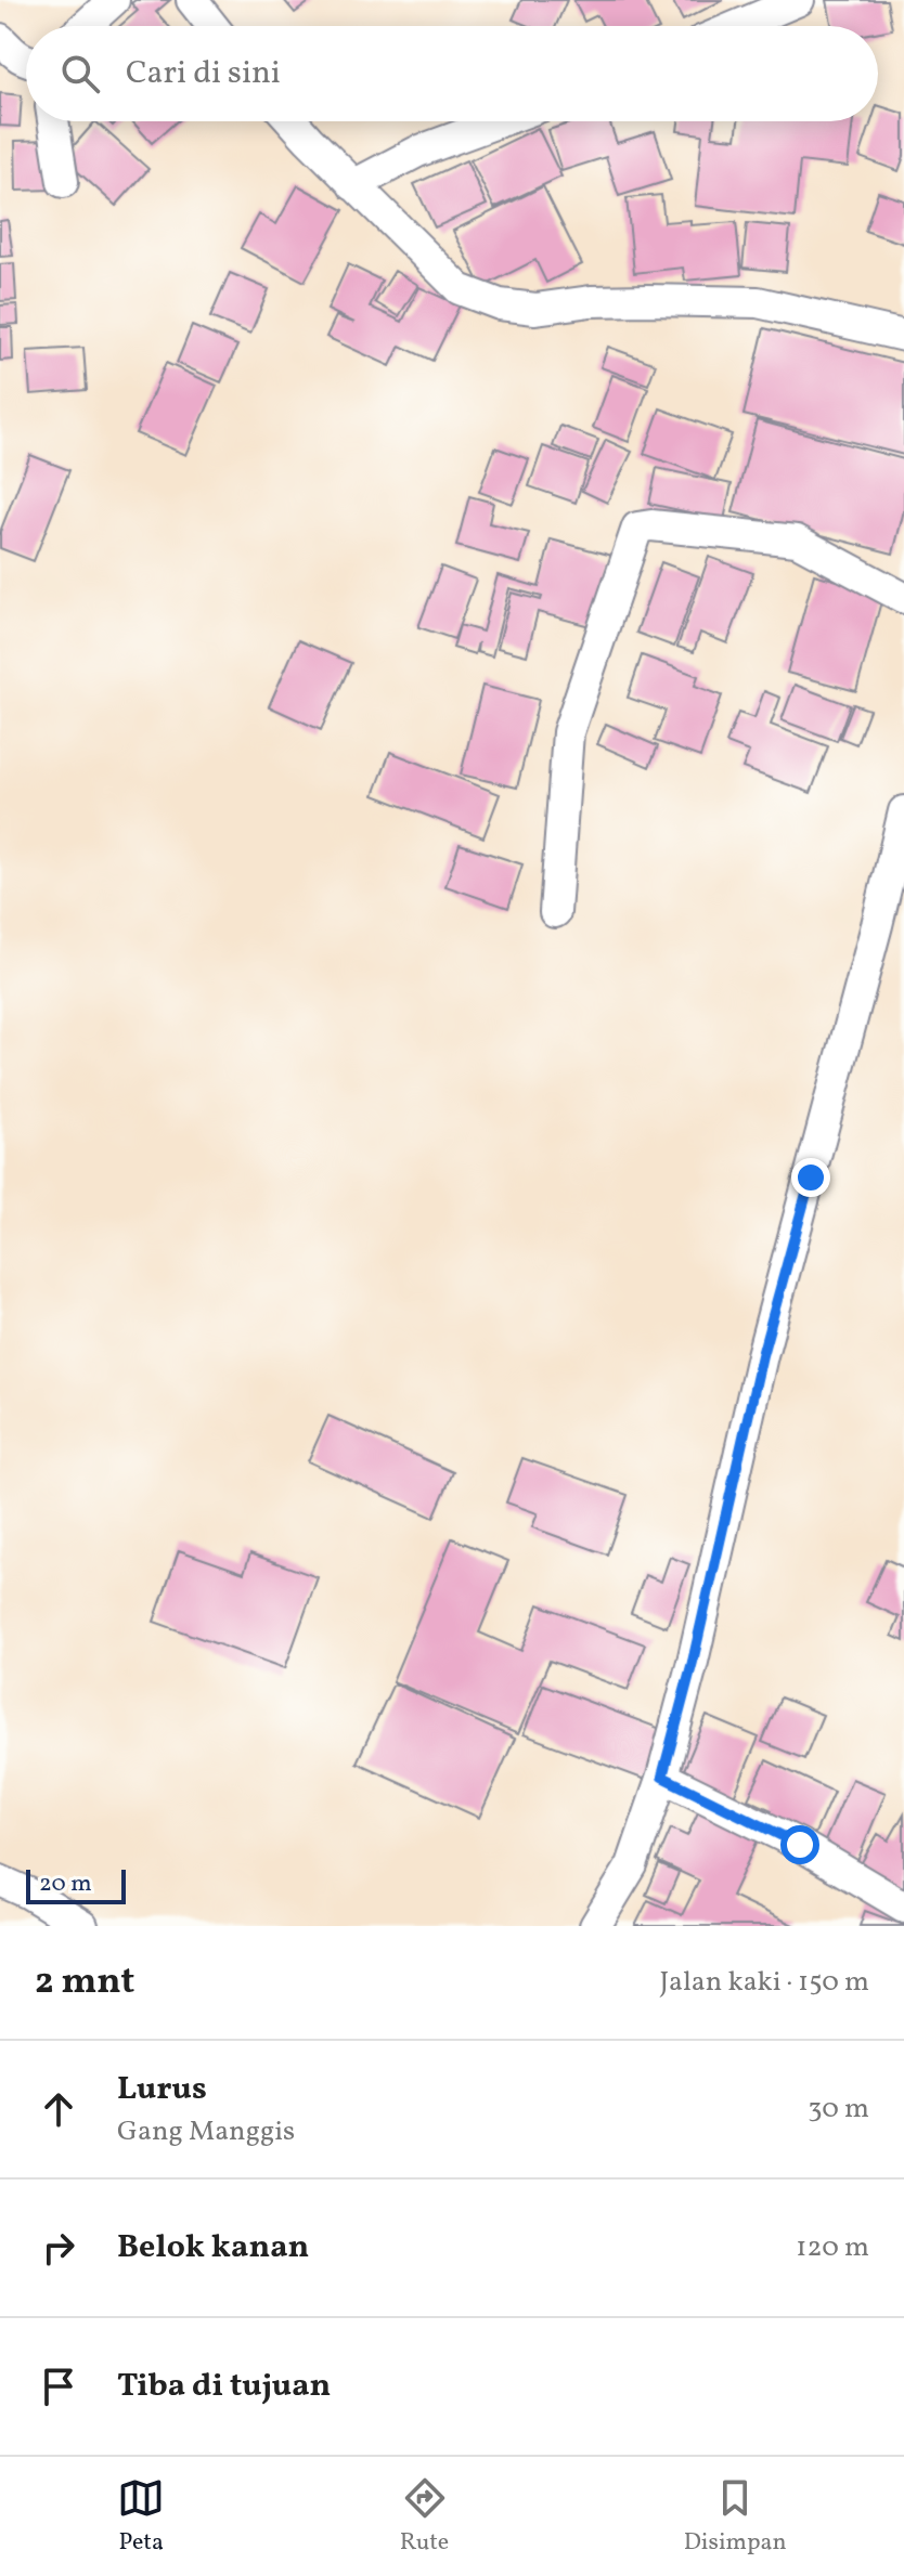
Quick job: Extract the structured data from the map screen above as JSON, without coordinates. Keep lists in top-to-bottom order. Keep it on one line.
{"scale_bar":"20 m","page":{"search":"Cari di sini","scale":"20 m","heading":["2 mnt","Jalan kaki · 150 m"],"list":[["Lurus","Gang Manggis","30 m"],["Belok kanan","120 m"],"Tiba di tujuan"],"nav":["Peta","Rute","Disimpan"]}}
